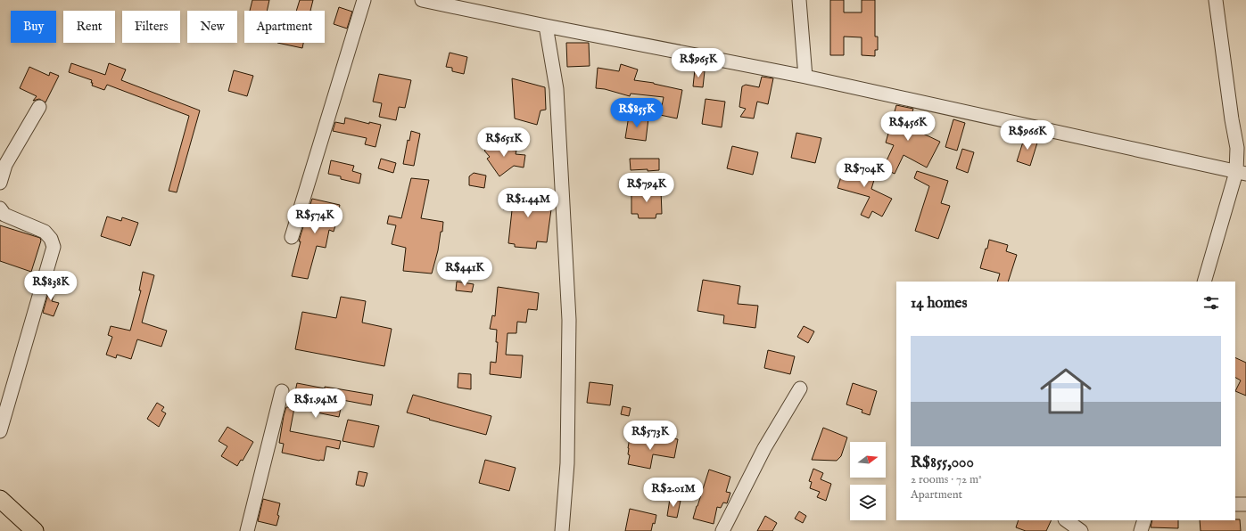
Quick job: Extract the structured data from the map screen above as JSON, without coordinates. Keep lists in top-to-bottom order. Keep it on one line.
{"north":"right","page":{"chip":["Buy","Rent","Filters","New","Apartment"],"price":["R$965K","R$855K","R$456K","R$966K","R$651K","R$704K","R$794K","R$1.44M","R$574K","R$441K","R$838K","R$1.94M","R$573K","R$2.01M"],"heading":"14 homes","list":[{"name":"R$855,000","note":"2 rooms · 72 m² · Apartment"}]}}
